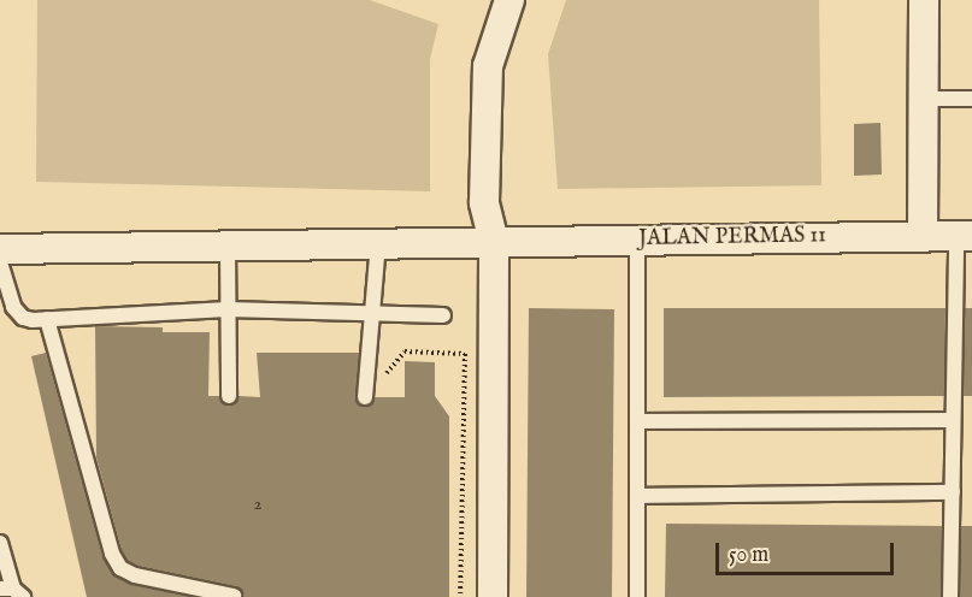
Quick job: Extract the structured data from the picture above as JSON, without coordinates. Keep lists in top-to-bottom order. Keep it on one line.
{"streets":{"street":["JALAN PERMAS 11"]},"house_numbers":["2"],"scale_bar":"50 m"}
